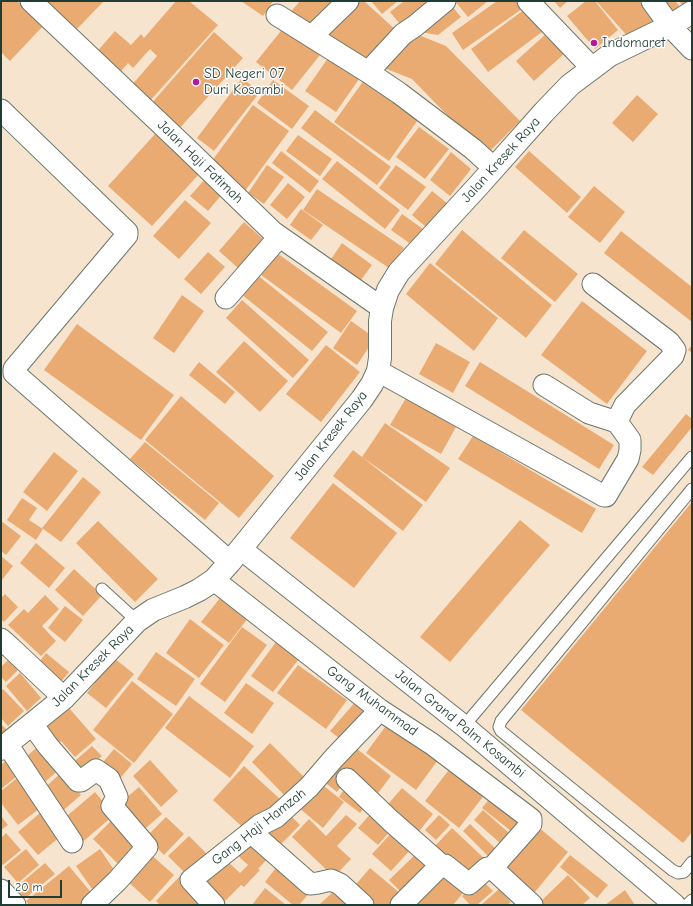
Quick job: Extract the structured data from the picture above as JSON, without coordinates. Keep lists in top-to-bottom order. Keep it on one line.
{"streets":{"street":["Jalan Kresek Raya","Jalan Haji Fatimah","Gang Muhammad","Jalan Grand Palm Kosambi","Gang Haji Hamzah"]},"crossings":[["Jalan Kresek Raya","Jalan Haji Fatimah"],["Jalan Kresek Raya","Gang Muhammad"],["Jalan Kresek Raya","Jalan Grand Palm Kosambi"],["Gang Muhammad","Gang Haji Hamzah"]],"places":["Indomaret","SD Negeri 07 Duri Kosambi"],"scale_bar":"20 m"}
